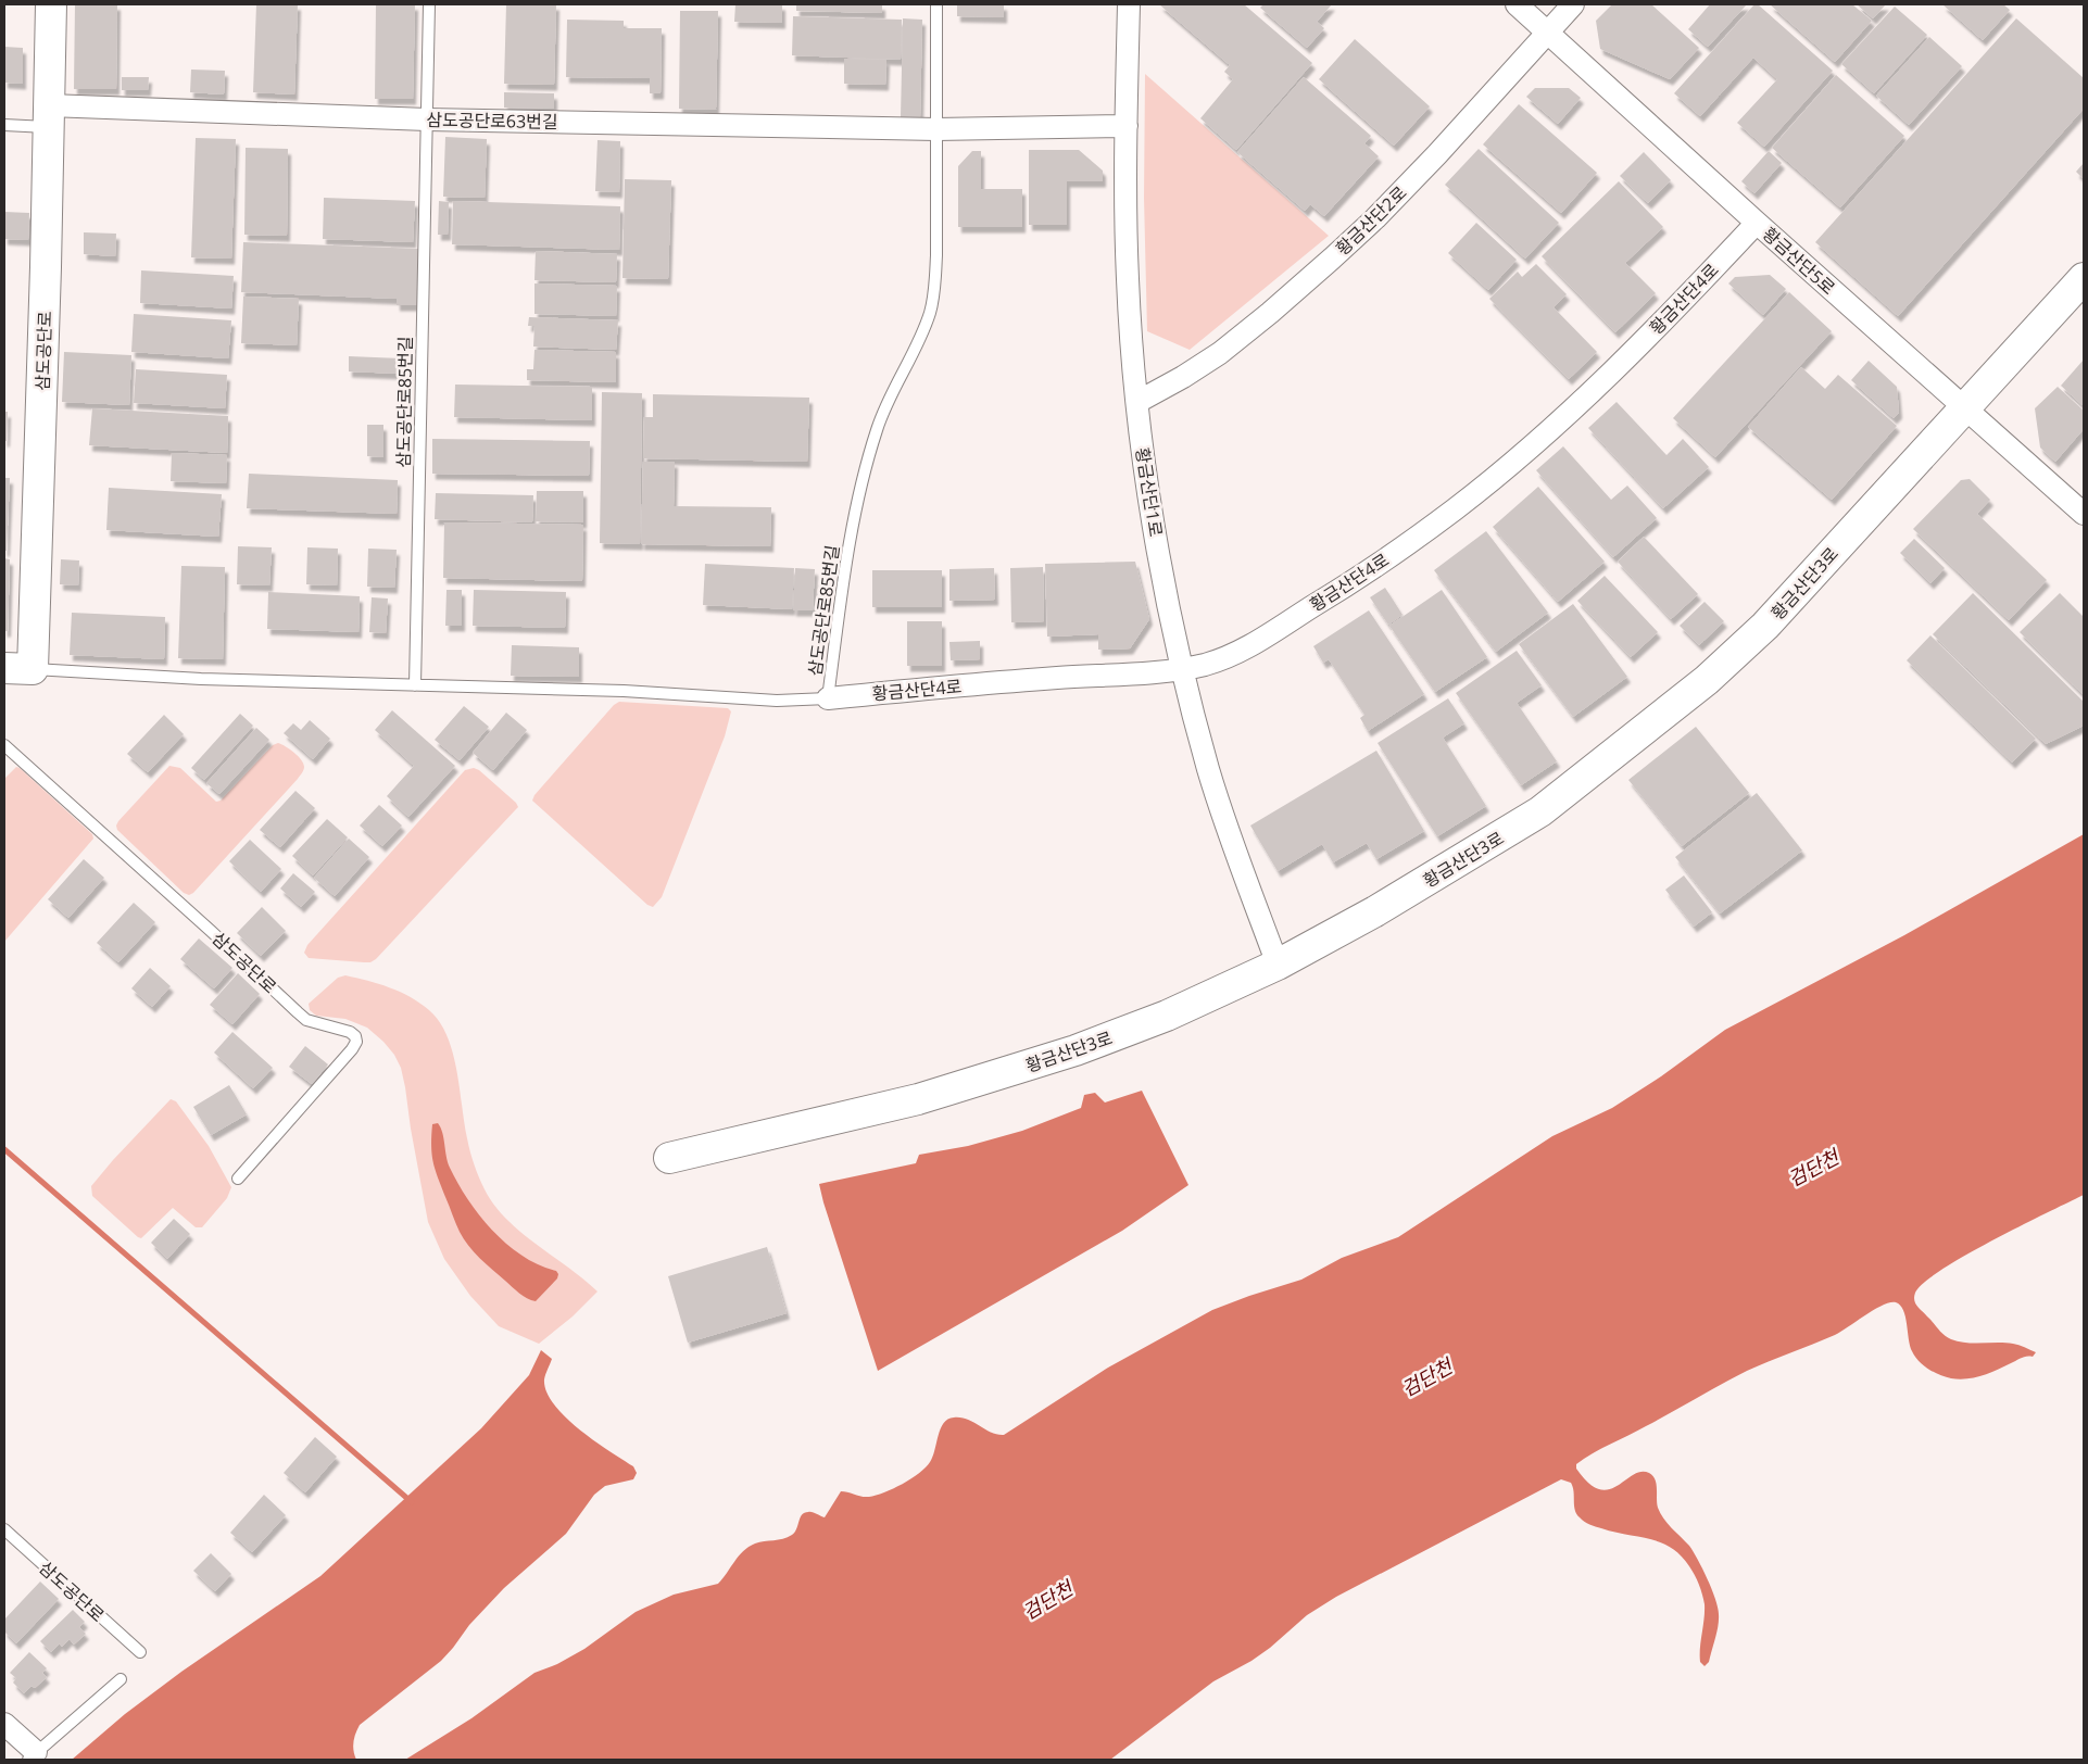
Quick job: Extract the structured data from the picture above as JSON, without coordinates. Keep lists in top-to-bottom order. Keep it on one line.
{"streets":{"street":["삼도공단로63번길","황금산단2로","황금산단5로","황금산단4로","삼도공단로","황금산단1로","황금산단3로"],"lane":["삼도공단로85번길"]},"crossings":[["삼도공단로63번길","삼도공단로"],["삼도공단로63번길","삼도공단로85번길"],["삼도공단로63번길","황금산단1로"],["황금산단2로","황금산단5로"],["황금산단2로","황금산단1로"],["황금산단5로","황금산단4로"],["황금산단5로","황금산단3로"],["황금산단4로","삼도공단로85번길"],["황금산단4로","황금산단1로"],["삼도공단로","삼도공단로85번길"],["황금산단1로","황금산단3로"]],"water":["검단천"]}
